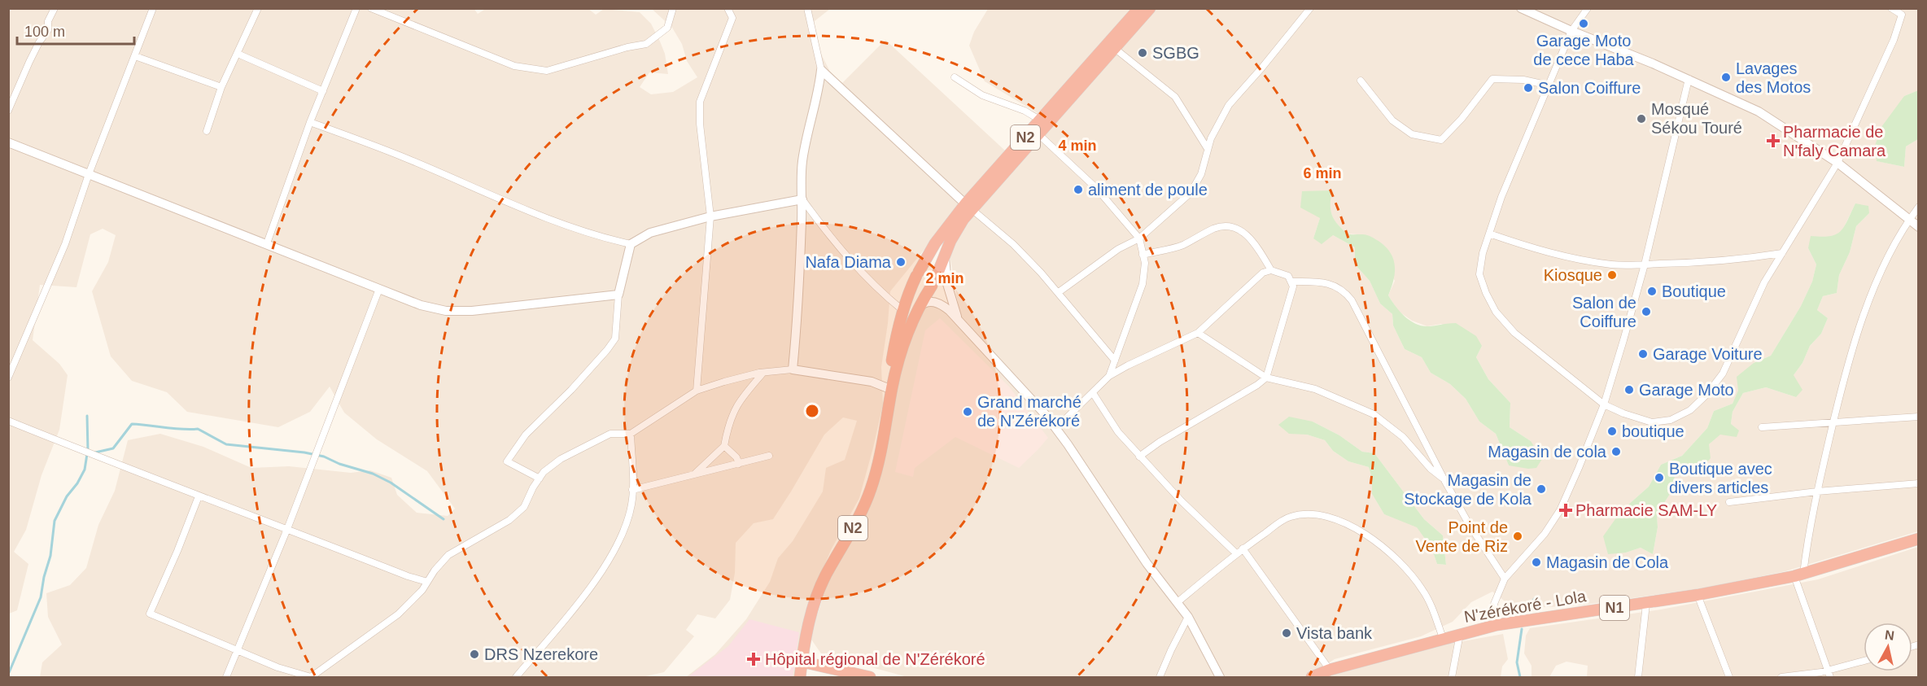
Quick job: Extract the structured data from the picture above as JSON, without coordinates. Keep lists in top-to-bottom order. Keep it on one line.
{"streets":{"highway":["N2","N'zérékoré - Lola","N1"]},"places":{"other":["Garage Moto de cece Haba","SGBG","Lavages des Motos","Salon Coiffure","Mosqué Sékou Touré","aliment de poule","Nafa Diama","Kiosque","Boutique","Salon de Coiffure","Garage Voiture","Garage Moto","Grand marché de N'Zérékoré","boutique","Magasin de cola","Boutique avec divers articles","Magasin de Stockage de Kola","Point de Vente de Riz","Magasin de Cola","Vista bank","DRS Nzerekore"],"health":["Pharmacie de N'faly Camara","Pharmacie SAM-LY","Hôpital régional de N'Zérékoré"]},"scale_bar":"100 m","north":"top","rings":["4 min","6 min","2 min"]}
